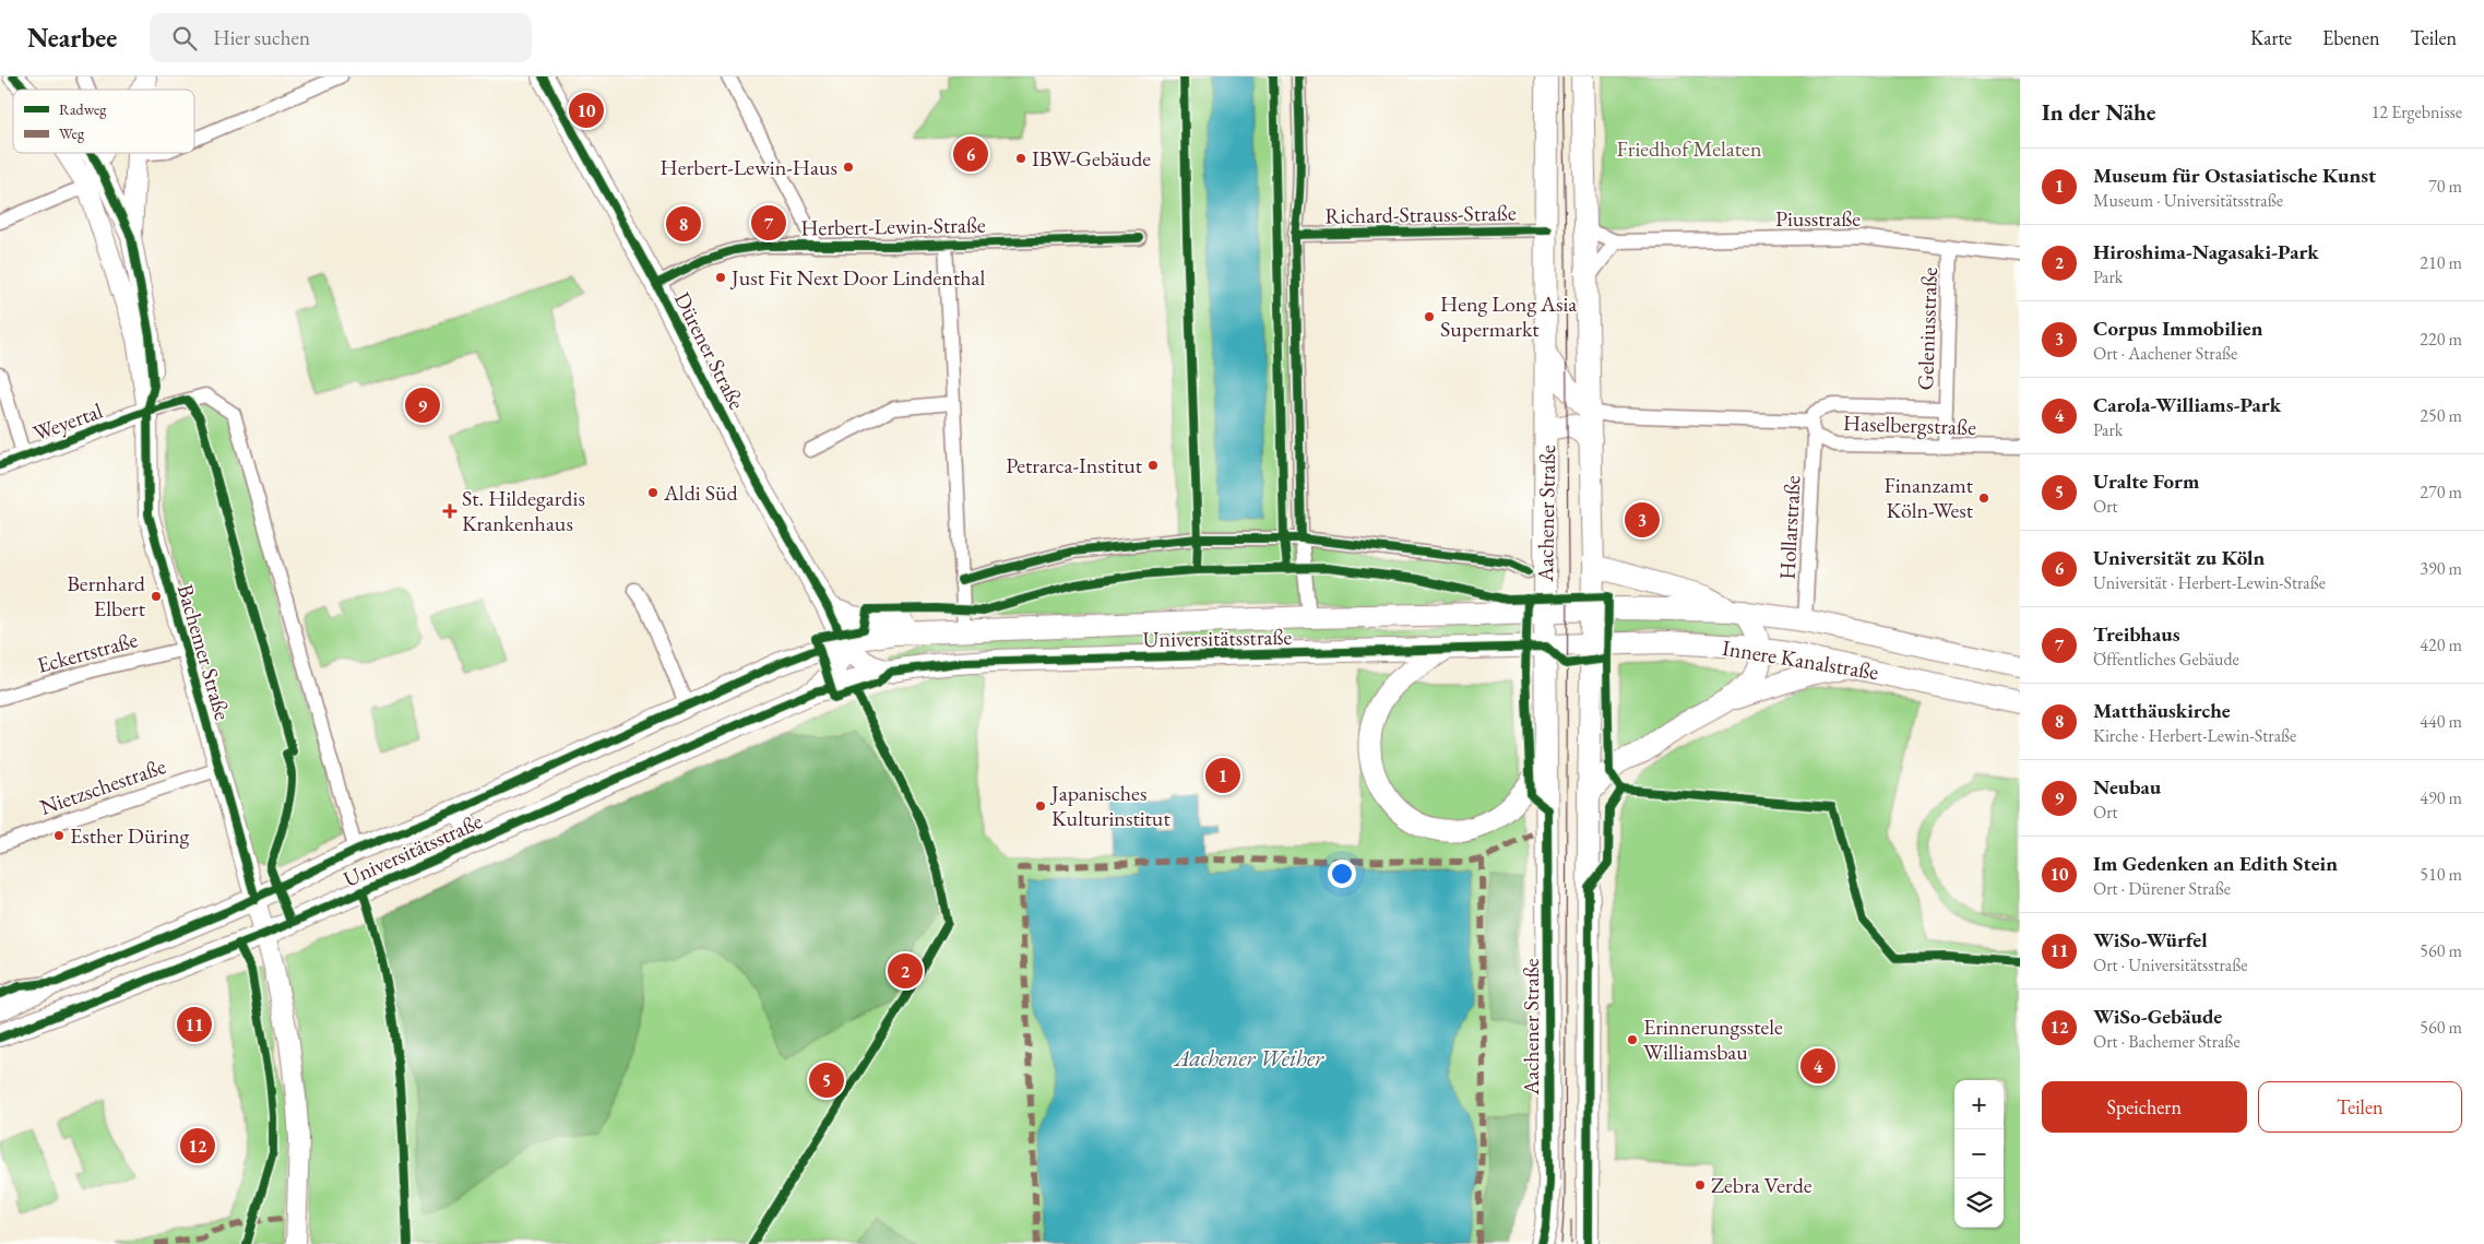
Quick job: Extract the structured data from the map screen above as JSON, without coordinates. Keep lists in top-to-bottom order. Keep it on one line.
{"streets":{"main road":["Dürener Straße","Weyertal","Aachener Straße","Universitätsstraße","Bachemer Straße","Innere Kanalstraße"],"street":["Richard-Strauss-Straße","Piusstraße","Herbert-Lewin-Straße","Geleniusstraße","Haselbergstraße","Hollarstraße","Eckertstraße","Nietzschestraße"]},"crossings":[["Richard-Strauss-Straße","Aachener Straße"],["Piusstraße","Geleniusstraße"],["Piusstraße","Aachener Straße"],["Herbert-Lewin-Straße","Dürener Straße"],["Geleniusstraße","Haselbergstraße"],["Dürener Straße","Universitätsstraße"],["Weyertal","Bachemer Straße"],["Haselbergstraße","Hollarstraße"],["Aachener Straße","Universitätsstraße"],["Aachener Straße","Innere Kanalstraße"],["Hollarstraße","Innere Kanalstraße"],["Universitätsstraße","Bachemer Straße"],["Universitätsstraße","Innere Kanalstraße"],["Eckertstraße","Bachemer Straße"],["Bachemer Straße","Nietzschestraße"]],"water":["Aachener Weiher"],"parks":["Friedhof Melaten"],"places":{"other":["IBW-Gebäude","Herbert-Lewin-Haus","Just Fit Next Door Lindenthal","Heng Long Asia Supermarkt","Petrarca-Institut","Aldi Süd","Finanzamt Köln-West","Bernhard Elbert","Japanisches Kulturinstitut","Esther Düring","Erinnerungsstele Williamsbau","Zebra Verde"],"health":["St. Hildegardis Krankenhaus"]},"legend":["Radweg","Weg"],"page":{"header":"Nearbee","search":"Hier suchen","nav":["Karte","Ebenen","Teilen"],"heading":["In der Nähe","12 Ergebnisse"],"pins":["10","6","7","8","9","3","1","2","11","4","5","12"],"list":[{"mark":"1","name":"Museum für Ostasiatische Kunst","note":"Museum · Universitätsstraße","value":"70 m"},{"mark":"2","name":"Hiroshima-Nagasaki-Park","note":"Park","value":"210 m"},{"mark":"3","name":"Corpus Immobilien","note":"Ort · Aachener Straße","value":"220 m"},{"mark":"4","name":"Carola-Williams-Park","note":"Park","value":"250 m"},{"mark":"5","name":"Uralte Form","note":"Ort","value":"270 m"},{"mark":"6","name":"Universität zu Köln","note":"Universität · Herbert-Lewin-Straße","value":"390 m"},{"mark":"7","name":"Treibhaus","note":"Öffentliches Gebäude","value":"420 m"},{"mark":"8","name":"Matthäuskirche","note":"Kirche · Herbert-Lewin-Straße","value":"440 m"},{"mark":"9","name":"Neubau","note":"Ort","value":"490 m"},{"mark":"10","name":"Im Gedenken an Edith Stein","note":"Ort · Dürener Straße","value":"510 m"},{"mark":"11","name":"WiSo-Würfel","note":"Ort · Universitätsstraße","value":"560 m"},{"mark":"12","name":"WiSo-Gebäude","note":"Ort · Bachemer Straße","value":"560 m"}],"buttons":["Speichern","Teilen"],"map_buttons":["+","−"]}}
